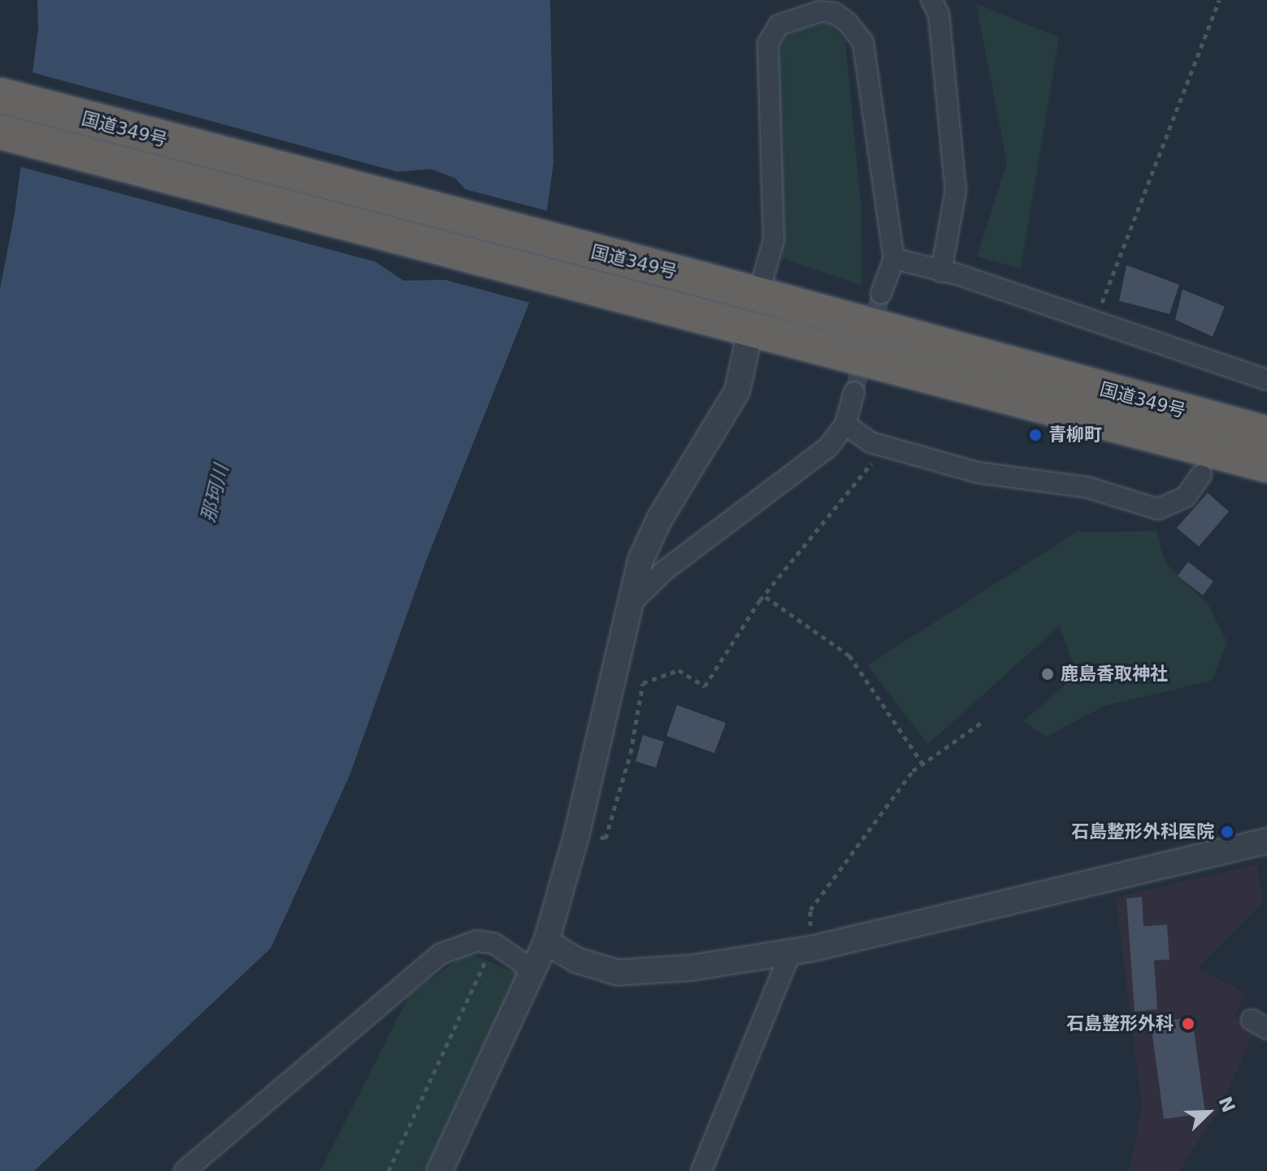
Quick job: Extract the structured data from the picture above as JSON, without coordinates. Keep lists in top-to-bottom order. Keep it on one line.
{"streets":{"highway":["国道349号"]},"water":["那珂川"],"places":["青柳町","鹿島香取神社","石島整形外科医院","石島整形外科"],"north":"top right"}
